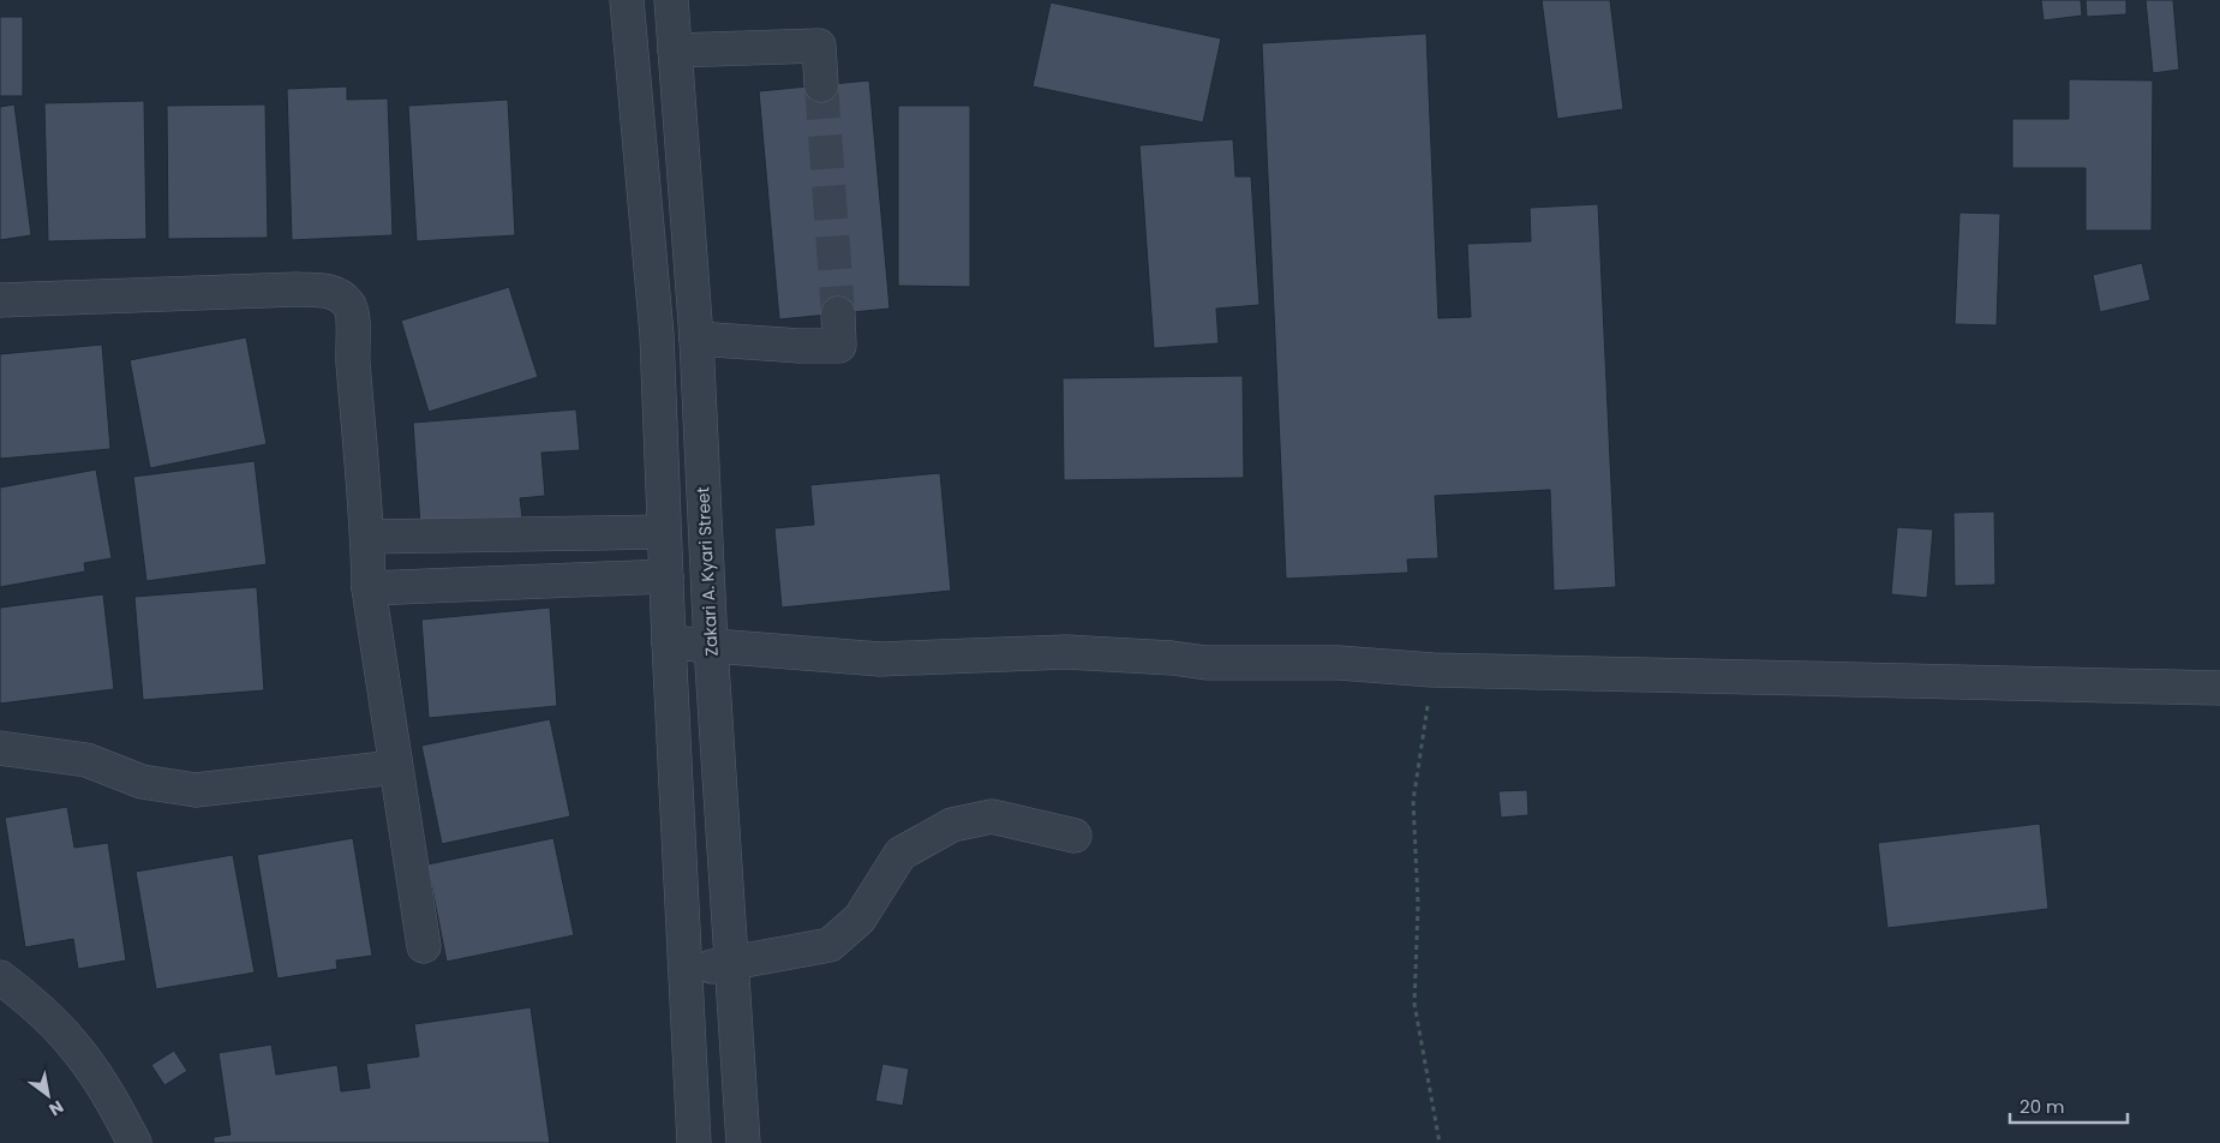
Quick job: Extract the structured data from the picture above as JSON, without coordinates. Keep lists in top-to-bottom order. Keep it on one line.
{"streets":{"street":["Zakari A. Kyari Street"]},"scale_bar":"20 m","north":"bottom right"}
